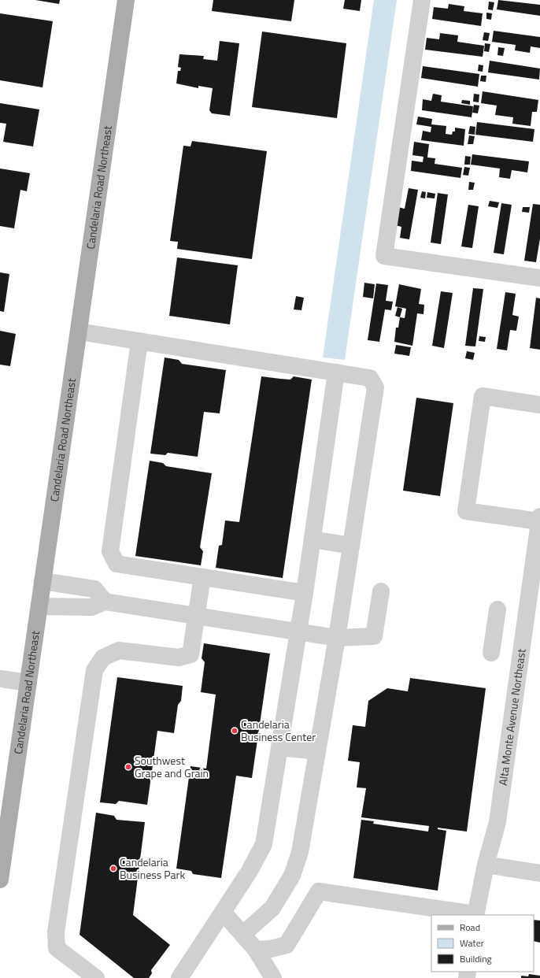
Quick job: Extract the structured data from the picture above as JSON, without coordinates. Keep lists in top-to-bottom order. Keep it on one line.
{"streets":{"main road":["Candelaria Road Northeast"],"street":["Alta Monte Avenue Northeast"]},"places":["Candelaria Business Center","Southwest Grape and Grain","Candelaria Business Park"],"legend":["Road","Water","Building"]}
